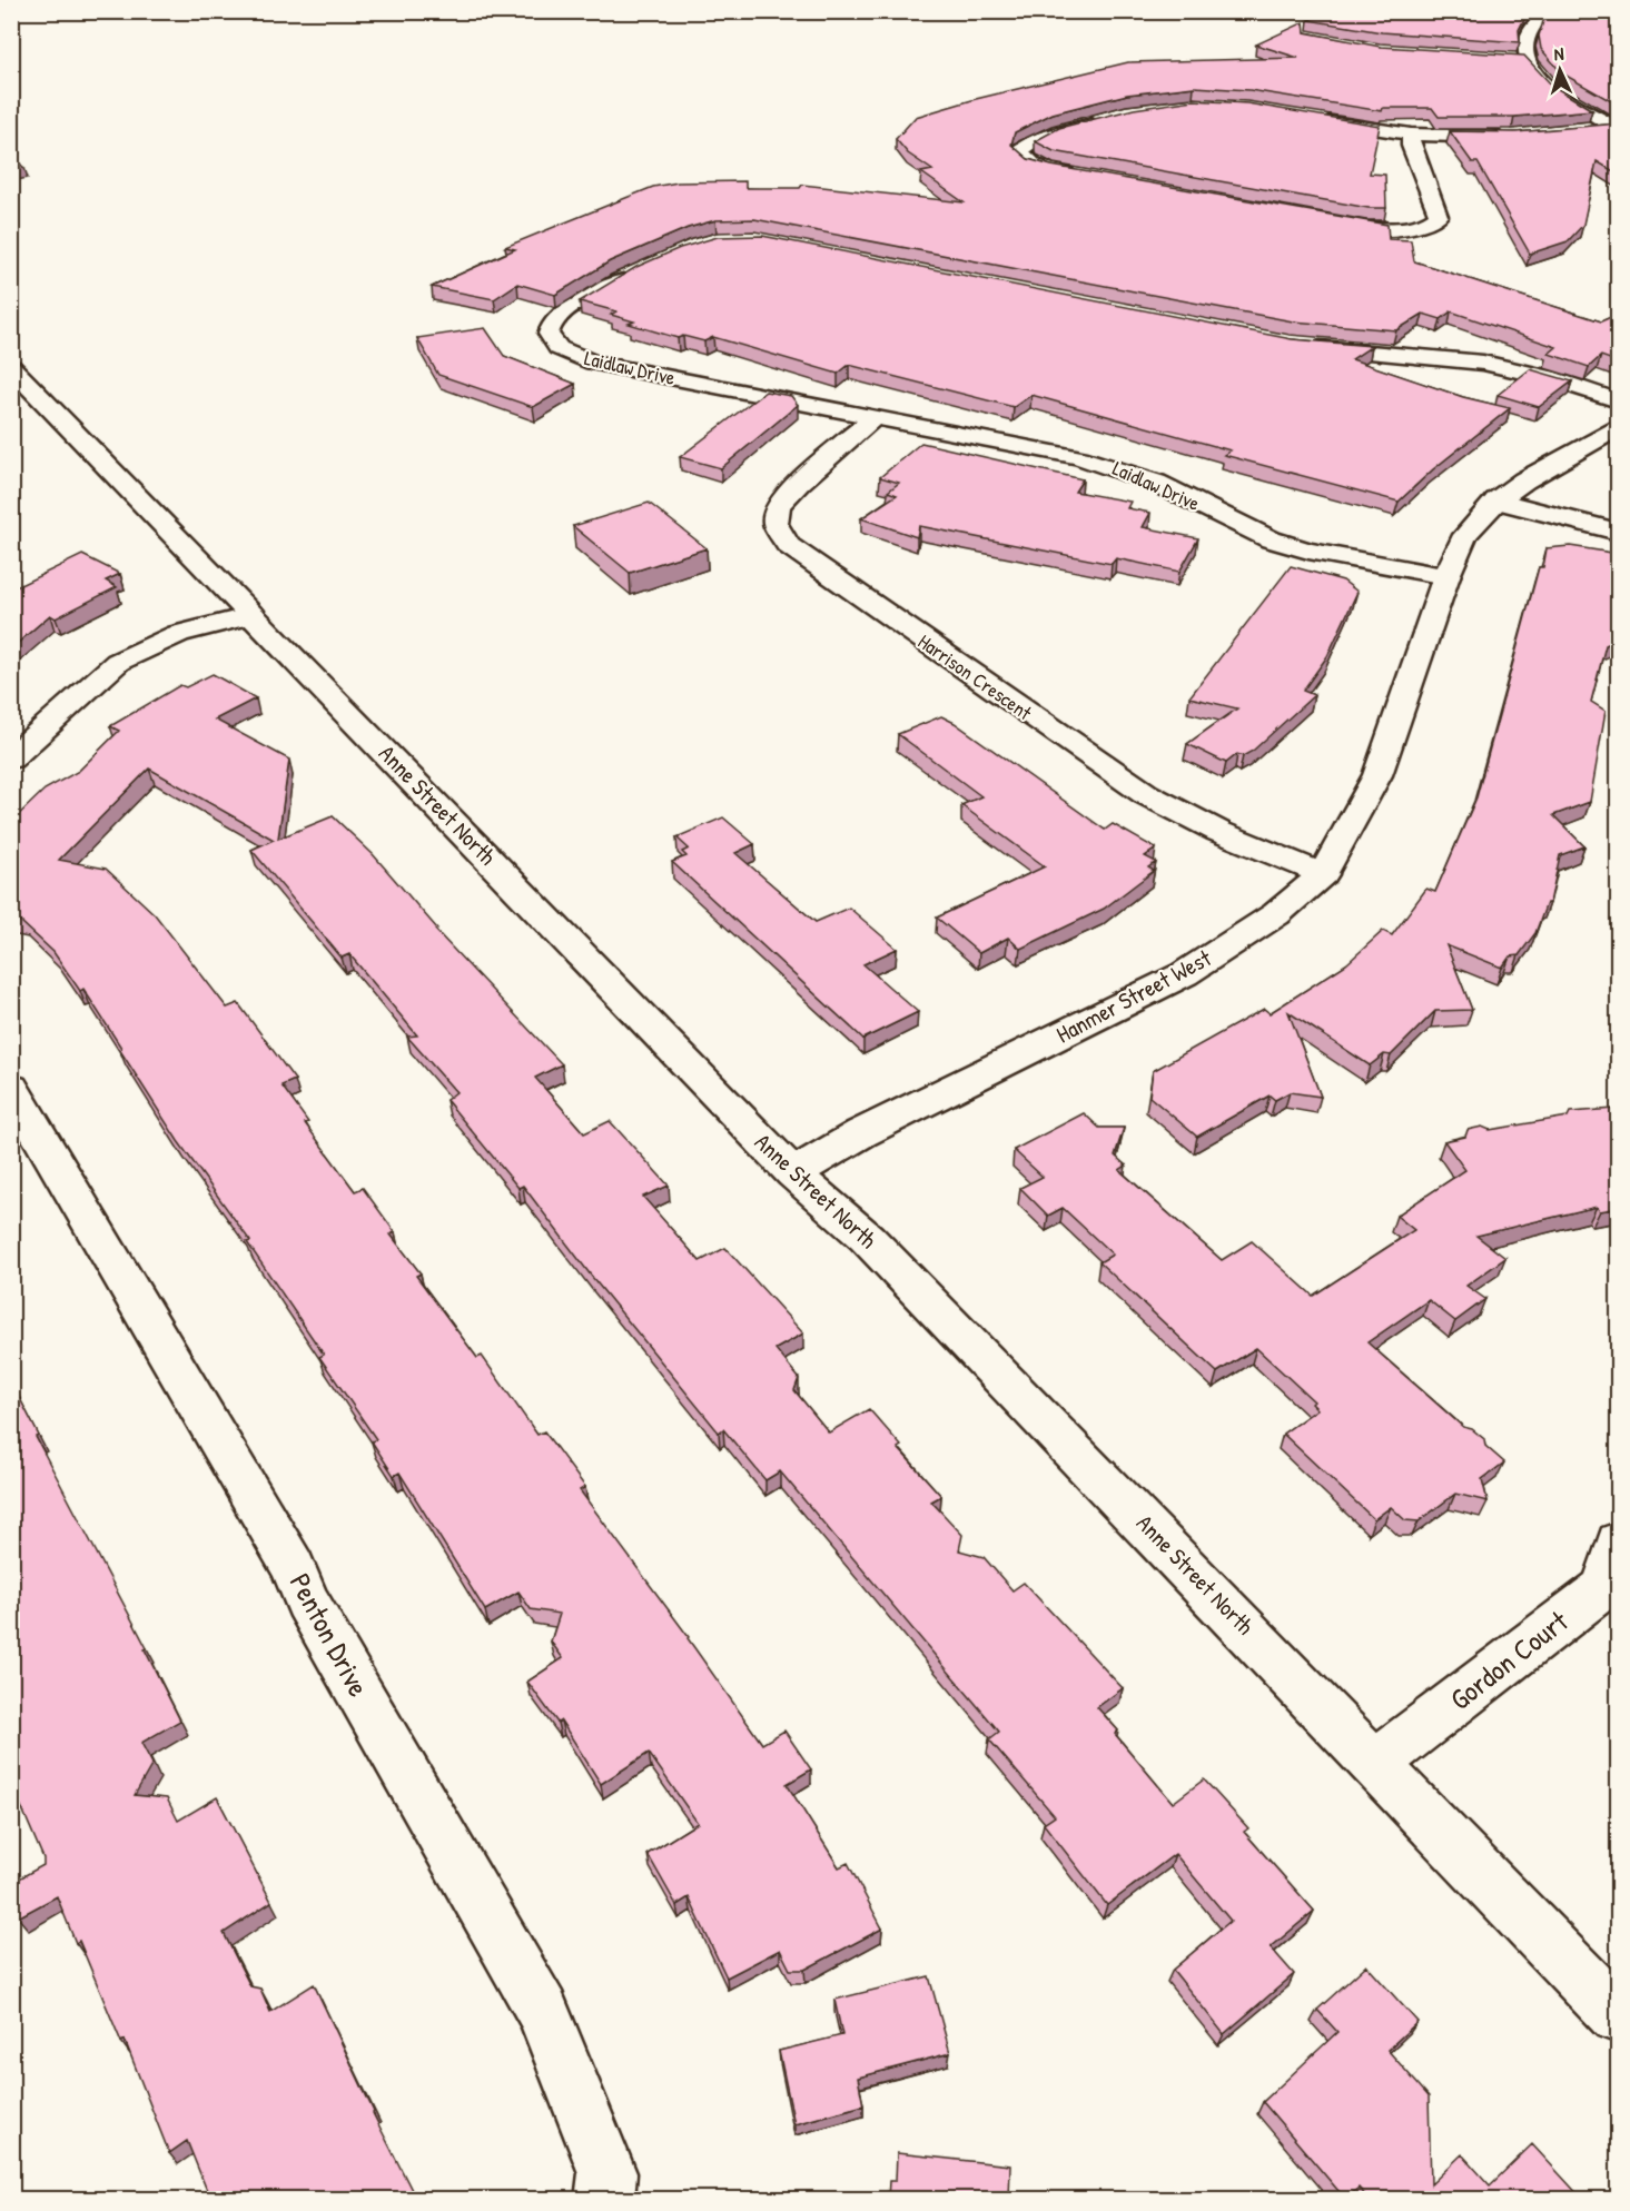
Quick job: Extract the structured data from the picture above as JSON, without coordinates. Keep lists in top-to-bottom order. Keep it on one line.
{"streets":{"street":["Laidlaw Drive","Harrison Crescent","Anne Street North","Hanmer Street West","Penton Drive","Gordon Court"]},"crossings":[["Laidlaw Drive","Harrison Crescent"],["Laidlaw Drive","Hanmer Street West"],["Harrison Crescent","Hanmer Street West"],["Anne Street North","Hanmer Street West"],["Anne Street North","Gordon Court"]],"north":"top"}
